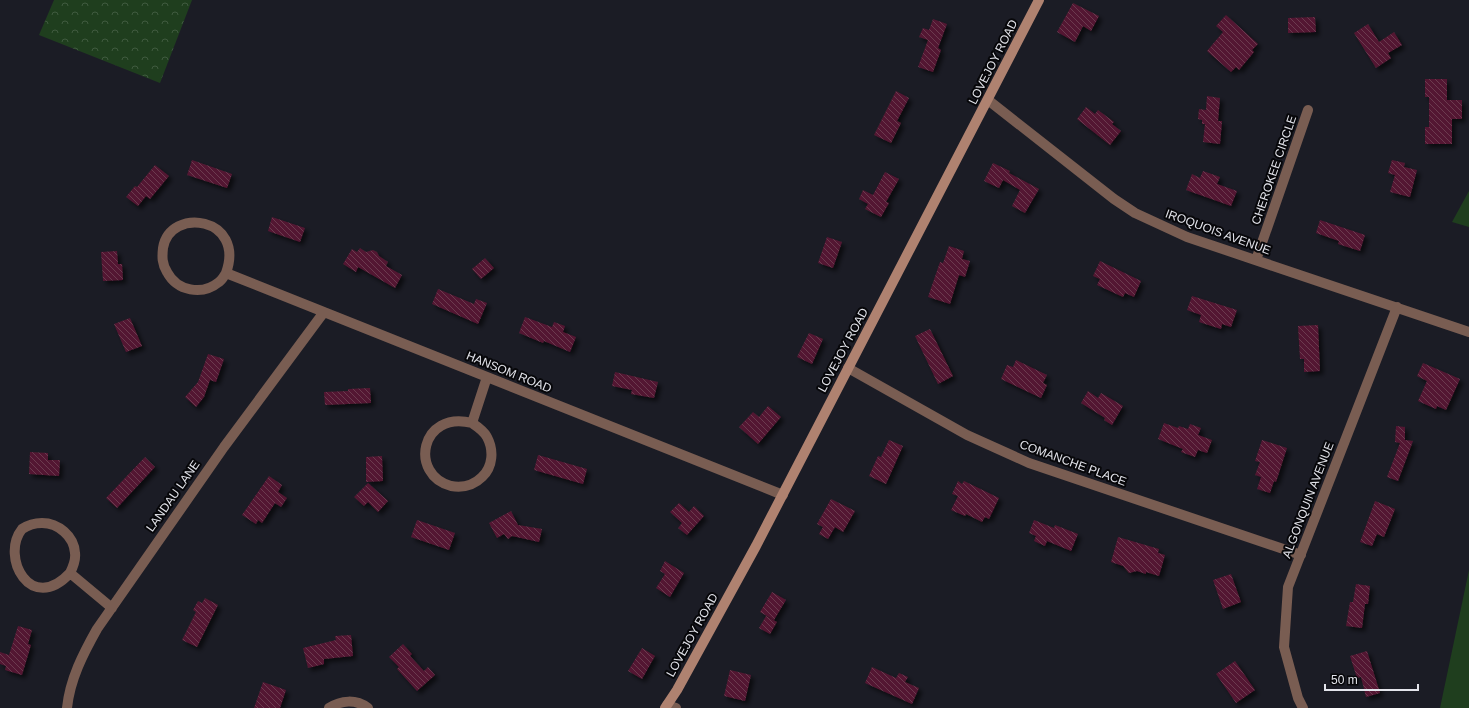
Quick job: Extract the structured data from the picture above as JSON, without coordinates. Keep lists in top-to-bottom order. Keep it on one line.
{"streets":{"main road":["LOVEJOY ROAD"],"street":["CHEROKEE CIRCLE","IROQUOIS AVENUE","HANSOM ROAD","COMANCHE PLACE","LANDAU LANE","ALGONQUIN AVENUE"]},"crossings":[["LOVEJOY ROAD","IROQUOIS AVENUE"],["LOVEJOY ROAD","HANSOM ROAD"],["LOVEJOY ROAD","COMANCHE PLACE"],["CHEROKEE CIRCLE","IROQUOIS AVENUE"],["IROQUOIS AVENUE","ALGONQUIN AVENUE"],["HANSOM ROAD","LANDAU LANE"],["COMANCHE PLACE","ALGONQUIN AVENUE"]],"scale_bar":"50 m"}
